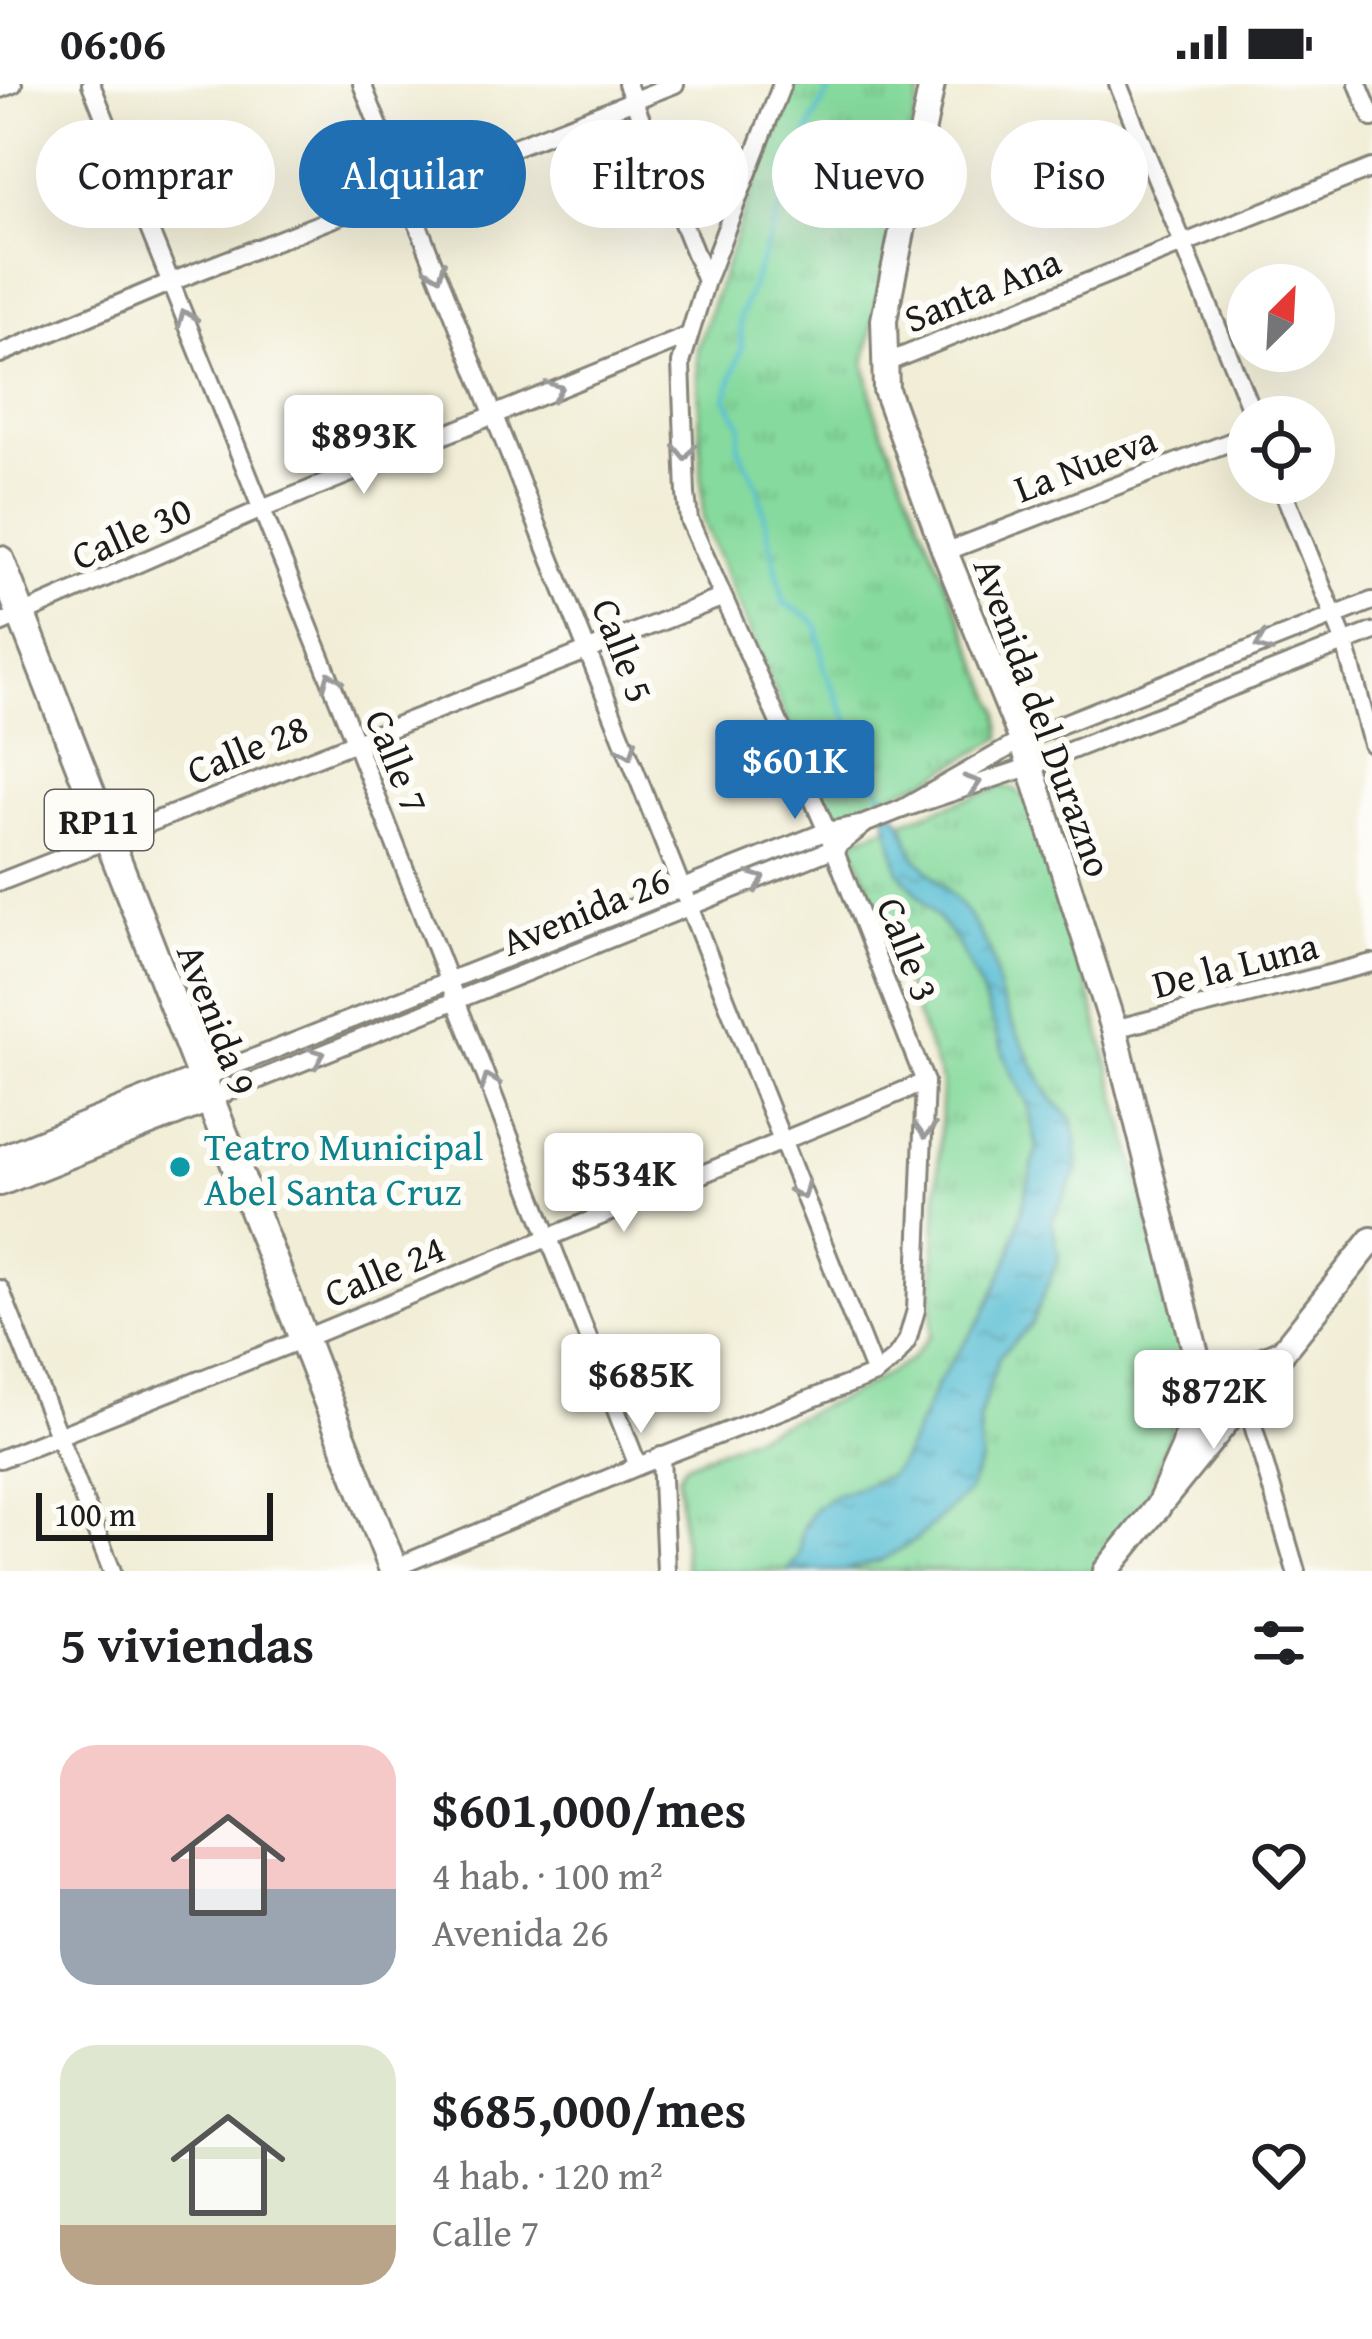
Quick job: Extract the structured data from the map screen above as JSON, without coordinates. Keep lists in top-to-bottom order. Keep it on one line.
{"streets":{"main road":["Avenida del Durazno","RP11","Avenida 26","Avenida 9"],"street":["Santa Ana","La Nueva","Calle 30","Calle 5","Calle 28","Calle 7","Calle 3","De la Luna","Calle 24"]},"crossings":[["Santa Ana","Avenida del Durazno"],["La Nueva","Avenida del Durazno"],["Calle 30","Calle 5"],["Calle 30","Calle 7"],["Calle 30","Calle 3"],["Calle 30","Avenida 9"],["Calle 5","Calle 28"],["Calle 5","Avenida 26"],["Calle 5","Calle 3"],["Calle 5","Calle 24"],["Avenida del Durazno","De la Luna"],["Calle 28","Calle 7"],["Calle 28","Calle 3"],["Calle 28","Avenida 9"],["Calle 7","Avenida 26"],["Calle 7","Calle 24"],["Avenida 26","Calle 3"],["Avenida 26","Avenida 9"],["Calle 3","Calle 24"],["Avenida 9","Calle 24"]],"one_way":["Calle 5","Calle 7","Calle 3"],"places":["Teatro Municipal Abel Santa Cruz"],"scale_bar":"100 m","north":"top right","page":{"status":"06:06","chip":["Comprar","Alquilar","Filtros","Nuevo","Piso"],"price":["$893K","$601K","$534K","$685K","$872K"],"scale":"100 m","heading":"5 viviendas","list":[{"name":"$601,000/mes","note":"4 hab. · 100 m² · Avenida 26"},{"name":"$685,000/mes","note":"4 hab. · 120 m² · Calle 7"}]}}
